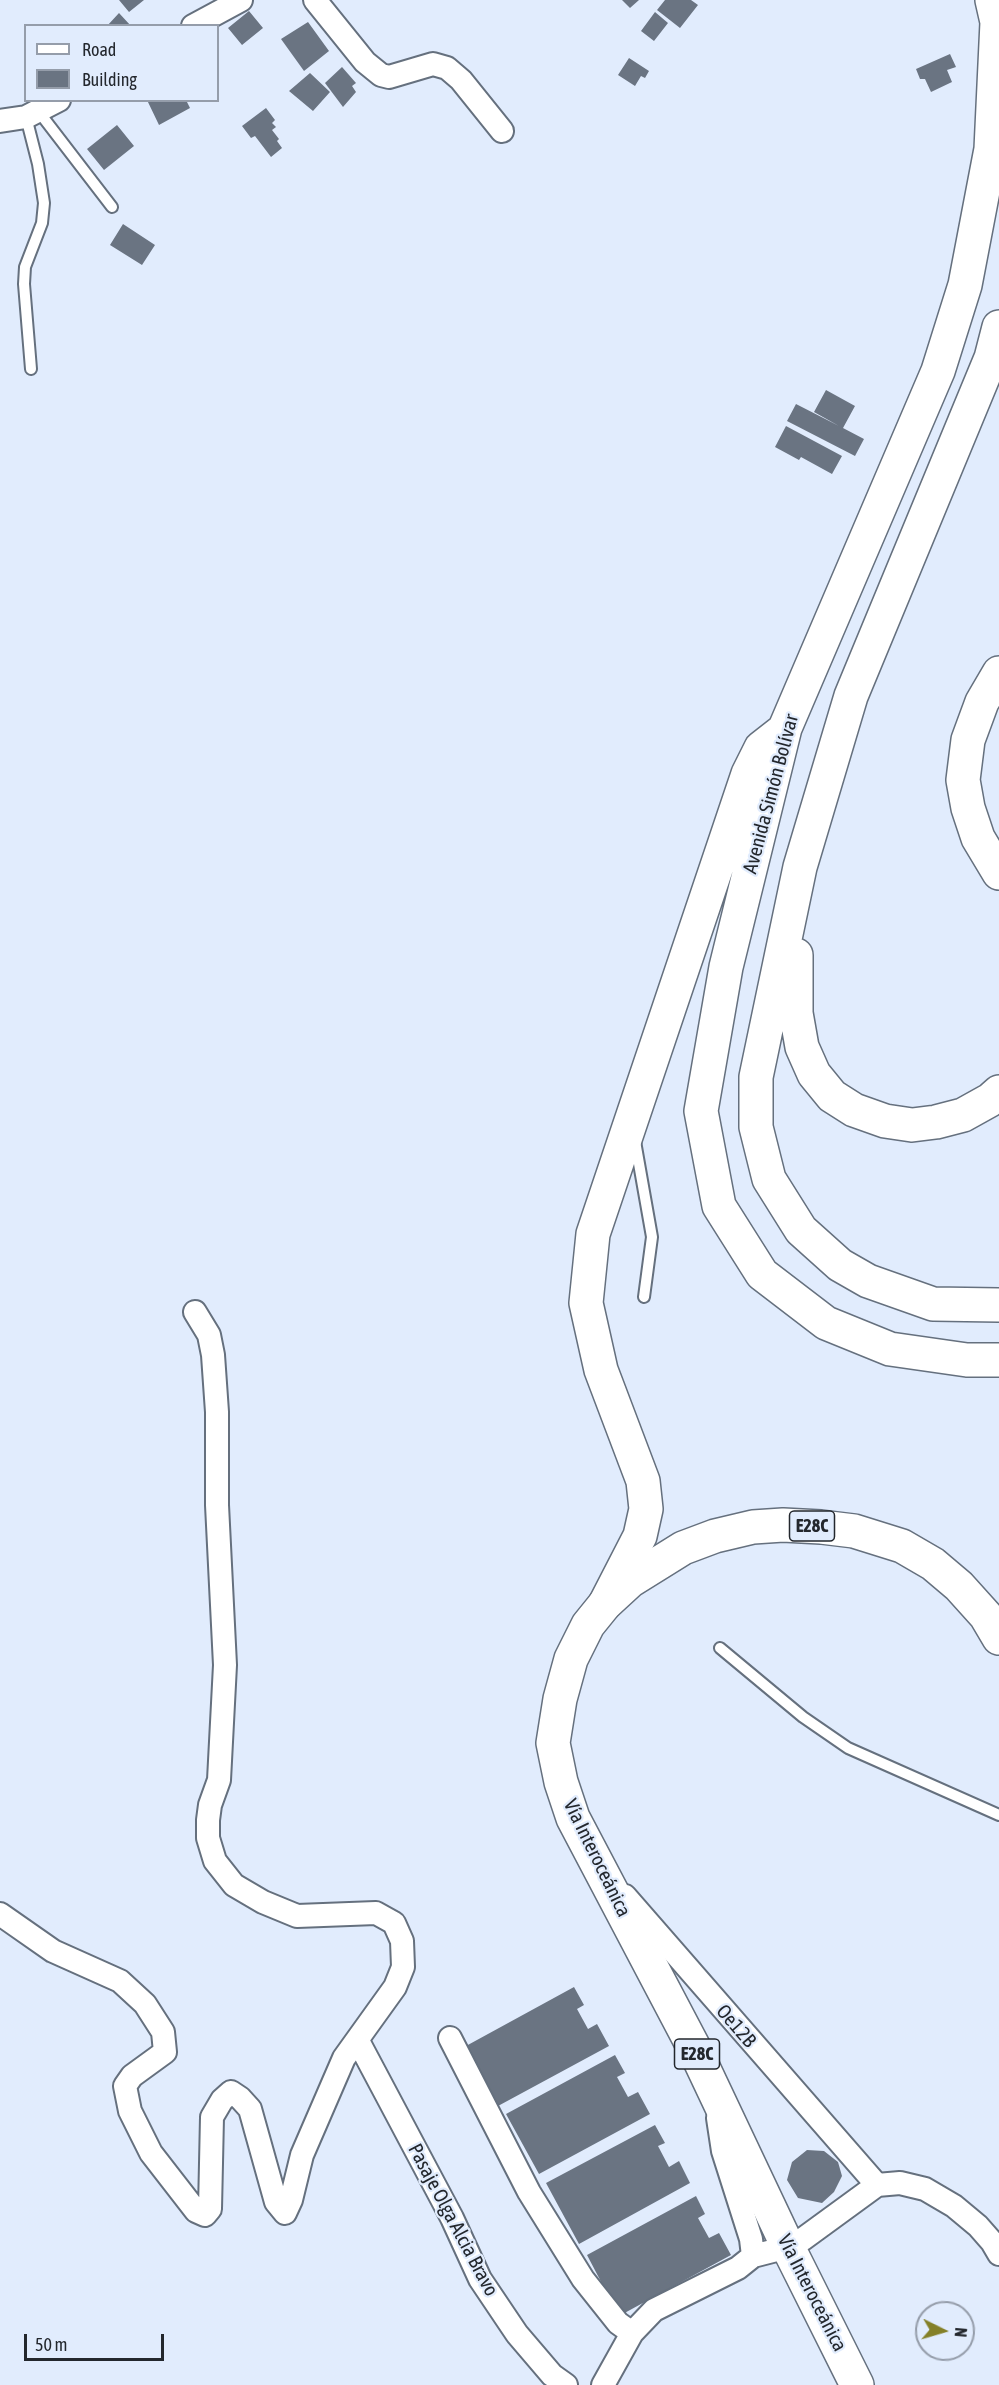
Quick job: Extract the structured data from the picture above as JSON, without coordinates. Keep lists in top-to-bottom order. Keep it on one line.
{"streets":{"main road":["Avenida Simón Bolívar","E28C","Vía Interoceánica"],"street":["Oe12B","Pasaje Olga Alcia Bravo"]},"crossings":[["Vía Interoceánica","Oe12B"]],"legend":["Road","Building"],"scale_bar":"50 m","north":"right"}
